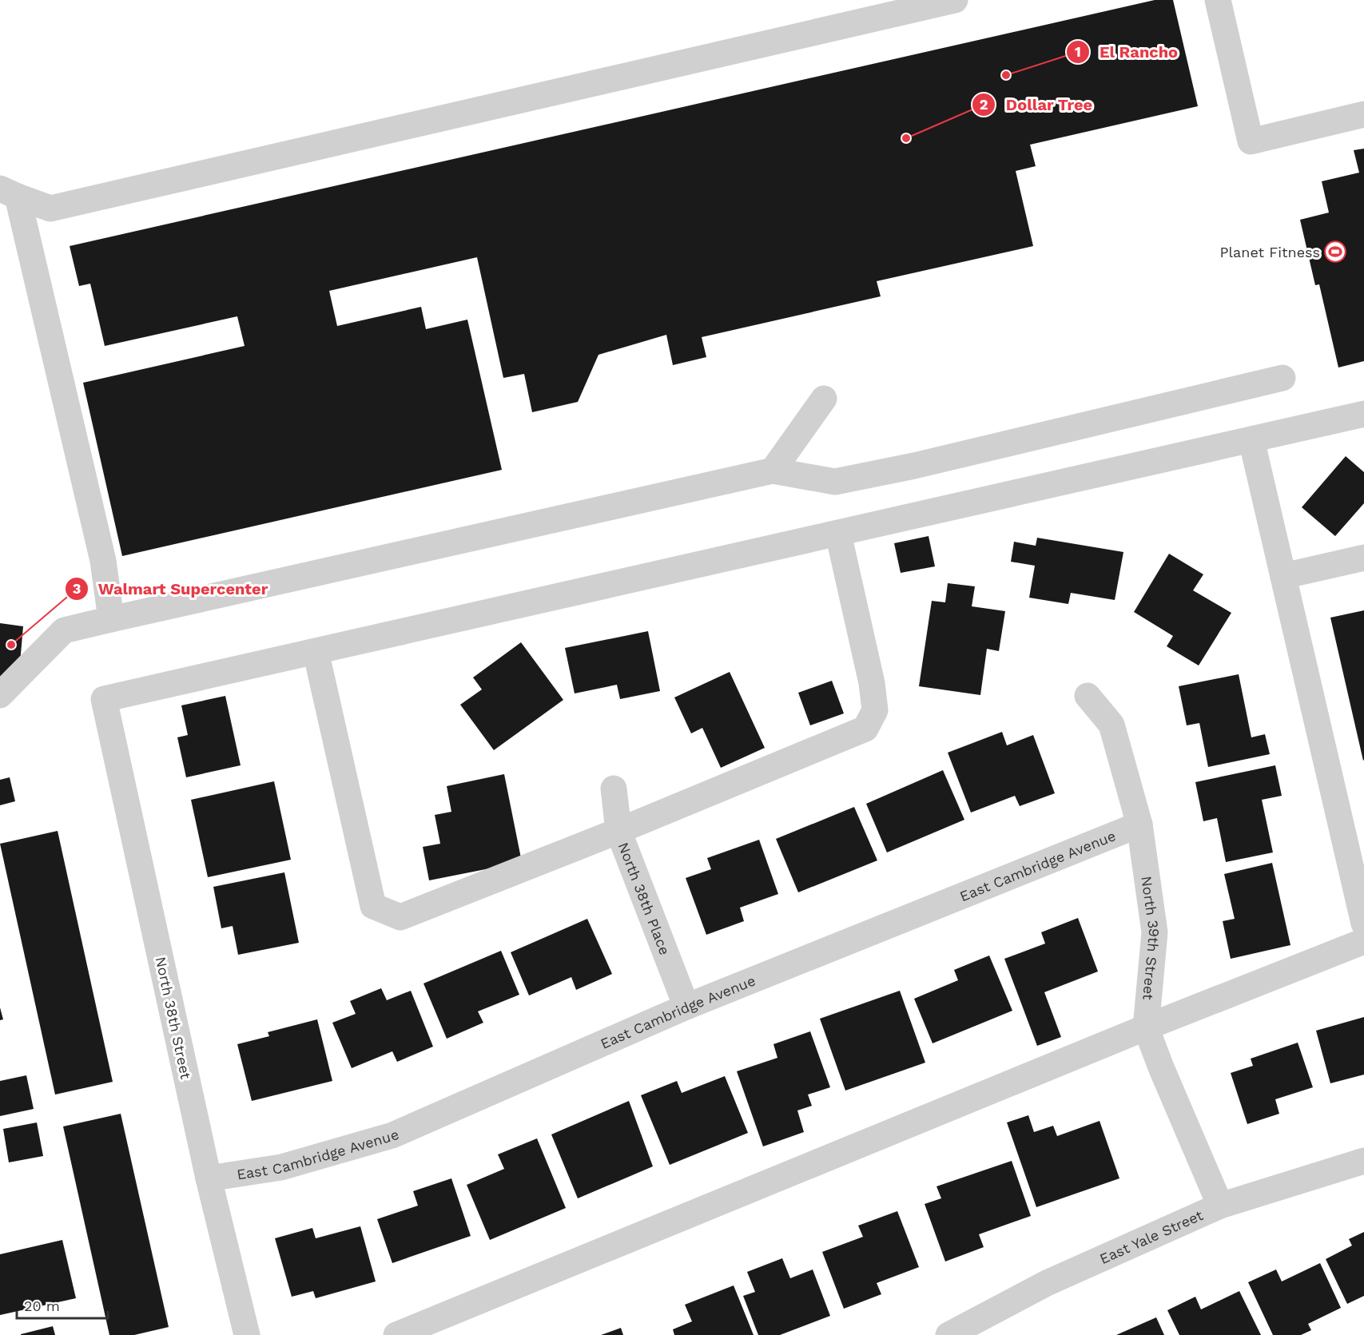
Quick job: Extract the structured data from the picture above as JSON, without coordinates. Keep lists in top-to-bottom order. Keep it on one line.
{"streets":{"street":["East Cambridge Avenue","North 38th Place","North 39th Street","North 38th Street","East Yale Street"]},"crossings":[["East Cambridge Avenue","North 38th Place"],["East Cambridge Avenue","North 39th Street"],["East Cambridge Avenue","North 38th Street"],["North 39th Street","East Yale Street"]],"places":{"other":["El Rancho","Dollar Tree","Walmart Supercenter"],"sports":["Planet Fitness"]},"scale_bar":"20 m"}
